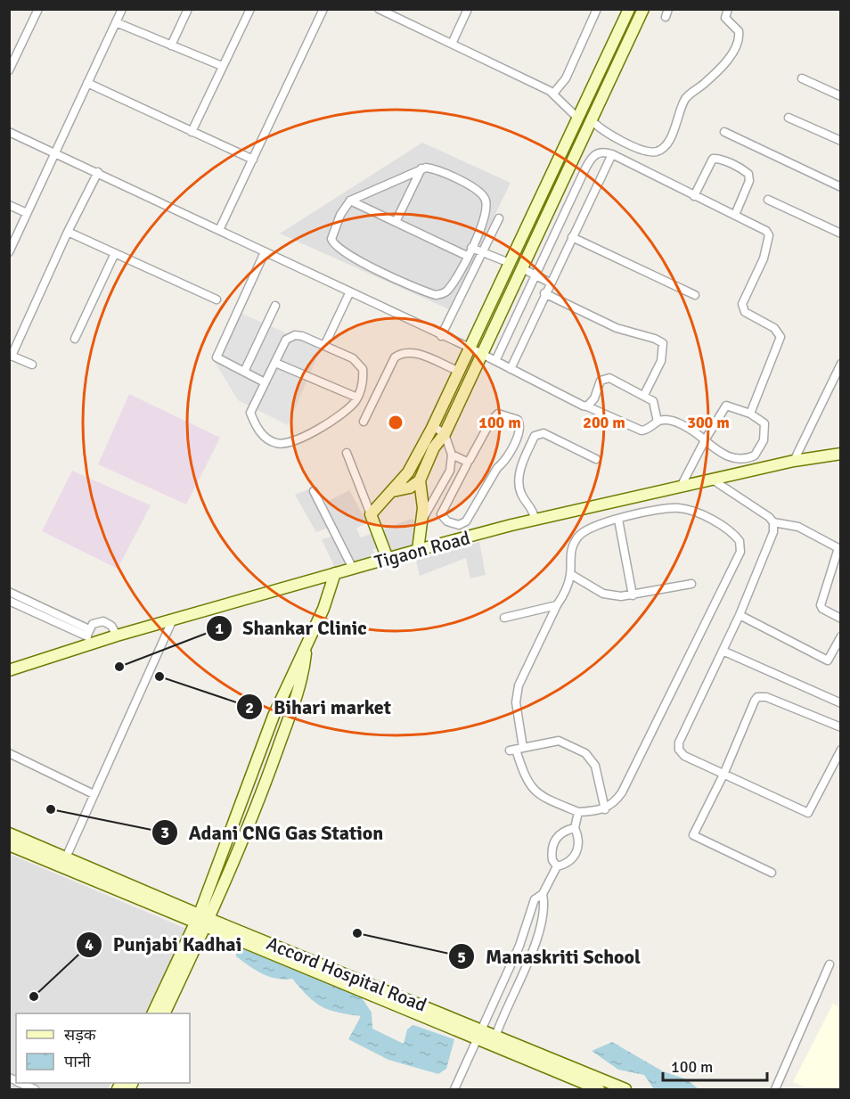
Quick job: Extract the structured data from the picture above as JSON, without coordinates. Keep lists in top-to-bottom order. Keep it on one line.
{"streets":{"street":["Tigaon Road","Accord Hospital Road"]},"places":["Shankar Clinic","Bihari market","Adani CNG Gas Station","Manaskriti School","Punjabi Kadhai"],"legend":["सड़क","पानी"],"scale_bar":"100 m","rings":["100 m","200 m","300 m"]}
